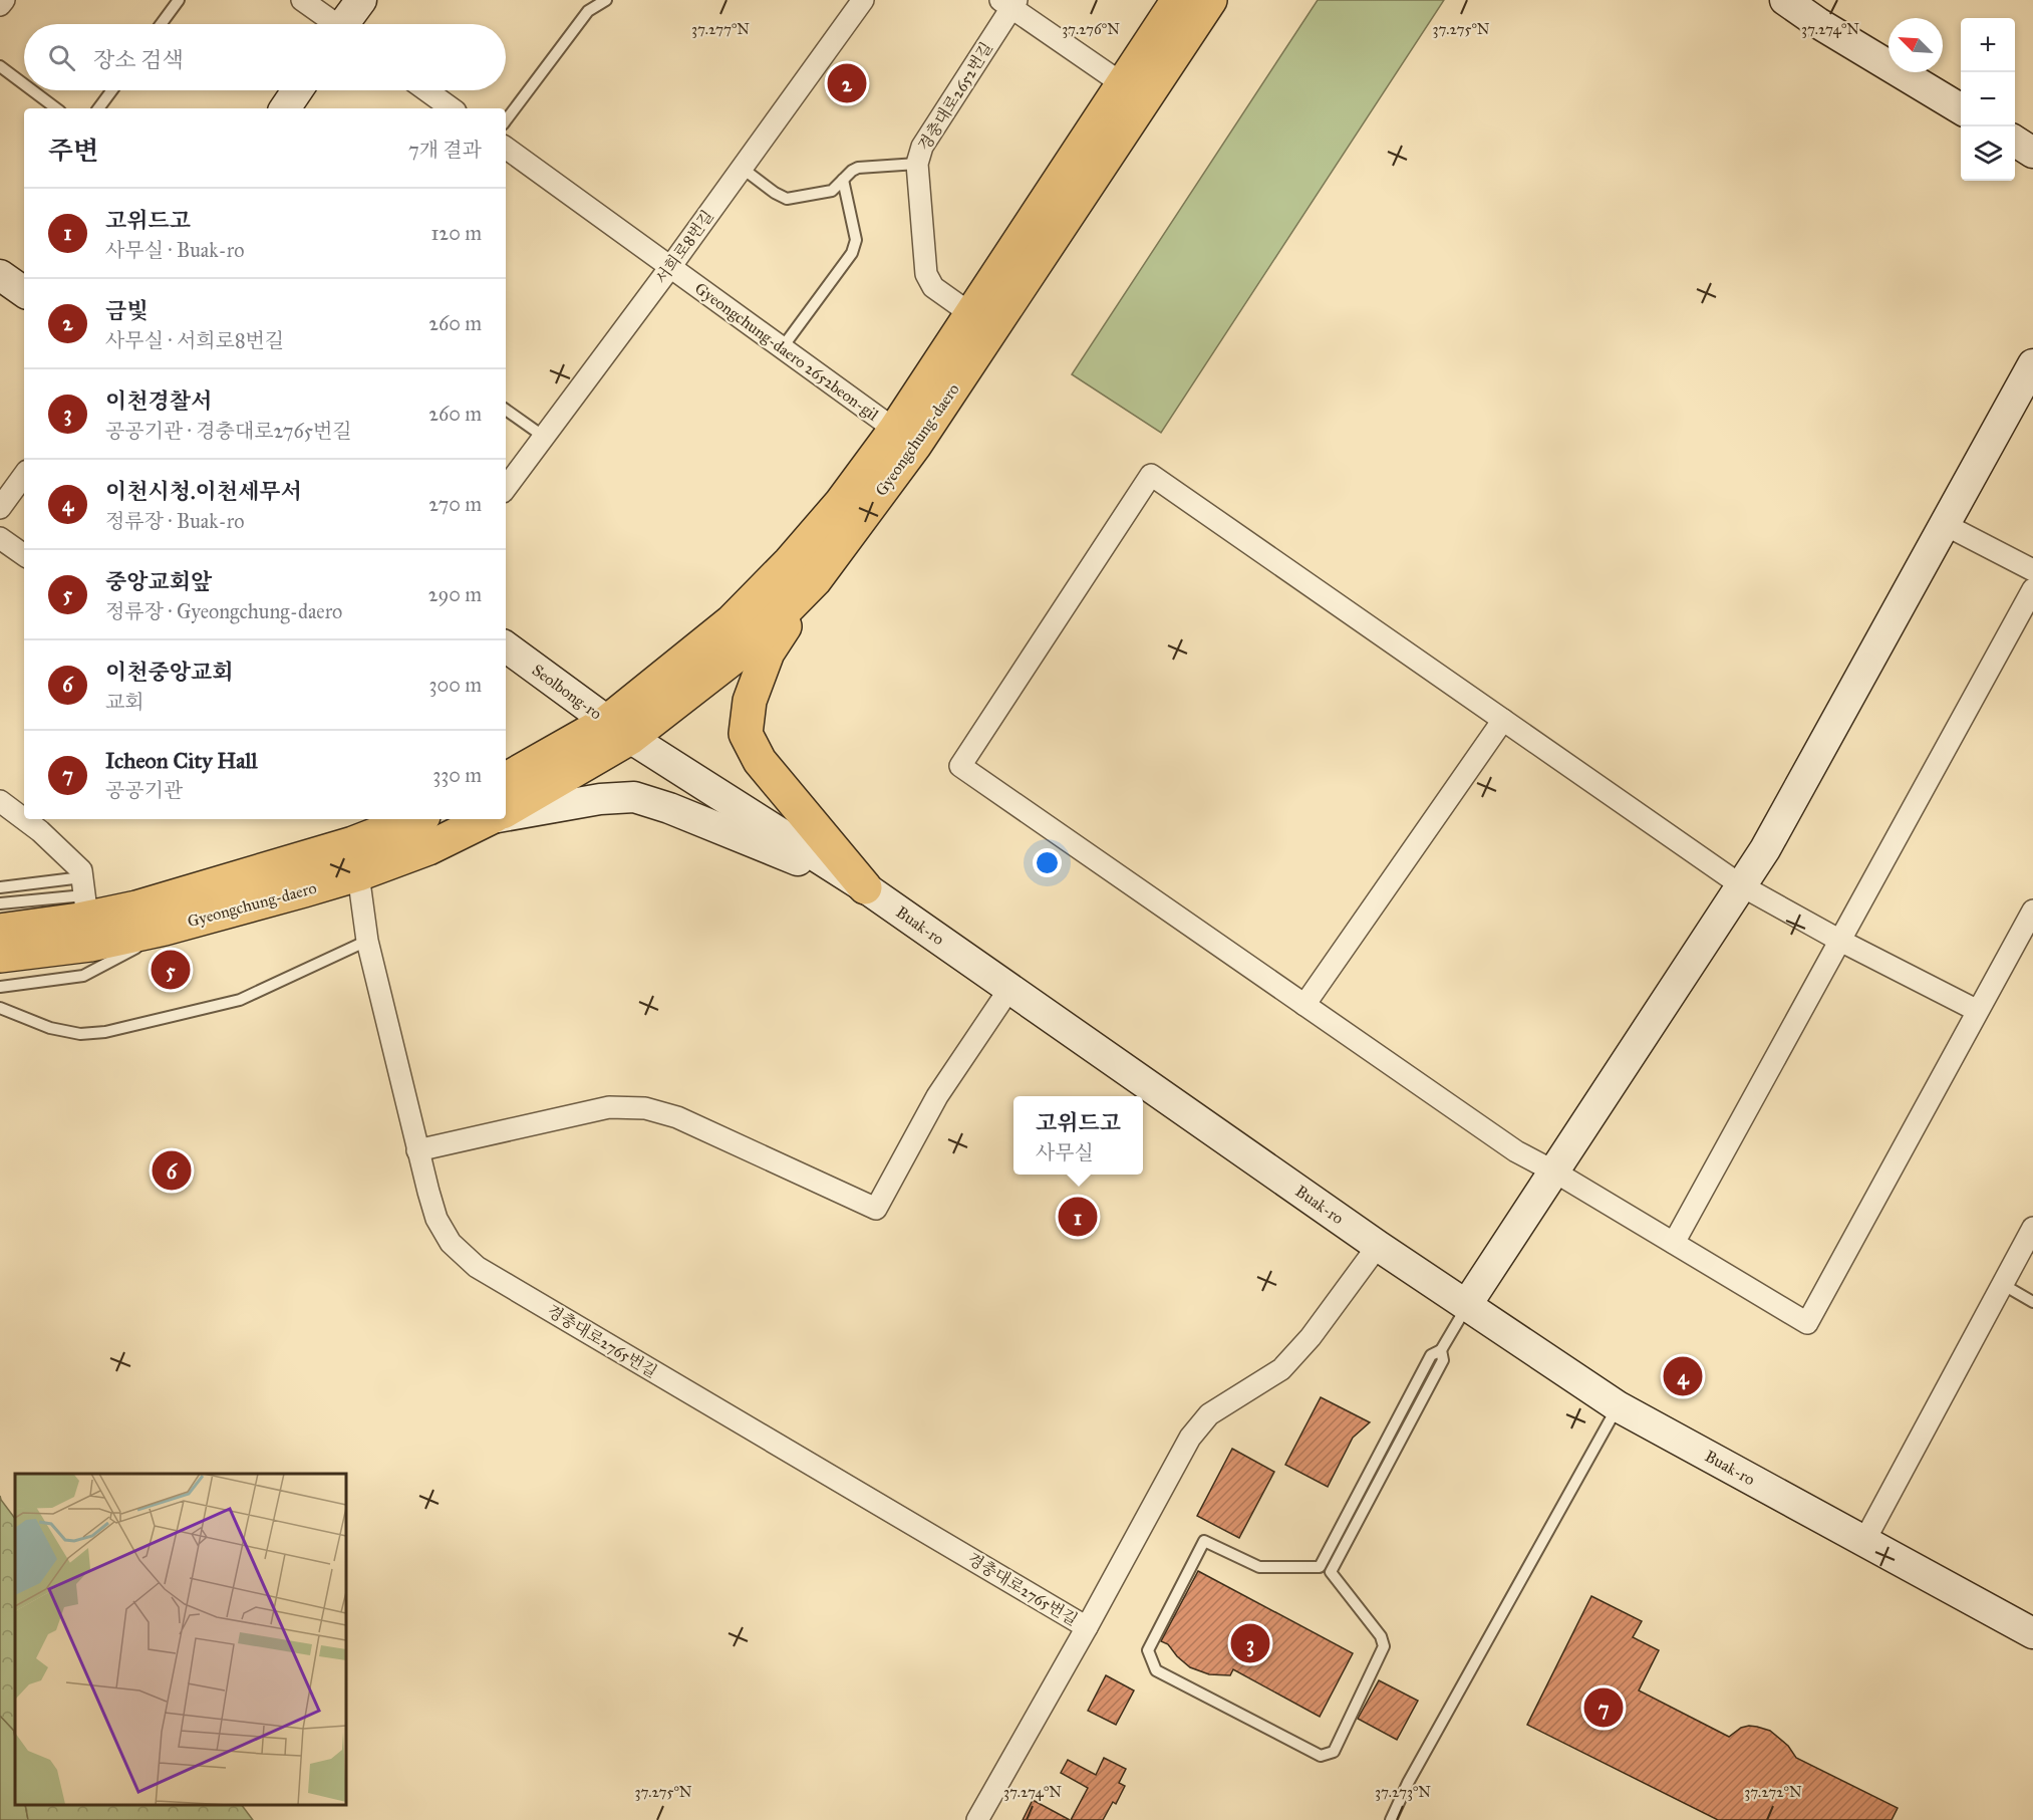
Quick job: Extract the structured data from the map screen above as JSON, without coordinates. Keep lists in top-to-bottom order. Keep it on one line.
{"streets":{"main road":["Gyeongchung-daero"],"street":["경충대로2652번길","서희로8번길","Gyeongchung-daero 2652beon-gil","Seolbong-ro","Buak-ro","경충대로2765번길"]},"crossings":[["경충대로2652번길","Gyeongchung-daero"],["서희로8번길","Gyeongchung-daero 2652beon-gil"],["Gyeongchung-daero 2652beon-gil","Gyeongchung-daero"],["Gyeongchung-daero","Seolbong-ro"],["Gyeongchung-daero","Buak-ro"],["Gyeongchung-daero","경충대로2765번길"],["Seolbong-ro","Buak-ro"]],"north":"top left","page":{"map_buttons":["+","−"],"search":"장소 검색","pins":["2","5","6","1","4","3","7"],"heading":["주변","7개 결과"],"list":[{"mark":"1","name":"고위드고","note":"사무실 · Buak-ro","value":"120 m"},{"mark":"2","name":"금빛","note":"사무실 · 서희로8번길","value":"260 m"},{"mark":"3","name":"이천경찰서","note":"공공기관 · 경충대로2765번길","value":"260 m"},{"mark":"4","name":"이천시청.이천세무서","note":"정류장 · Buak-ro","value":"270 m"},{"mark":"5","name":"중앙교회앞","note":"정류장 · Gyeongchung-daero","value":"290 m"},{"mark":"6","name":"이천중앙교회","note":"교회","value":"300 m"},{"mark":"7","name":"Icheon City Hall","note":"공공기관","value":"330 m"}],"popup":["고위드고","사무실"]},"coordinates":["37.277°N","37.276°N","37.275°N","37.274°N","37.273°N","37.272°N"]}
